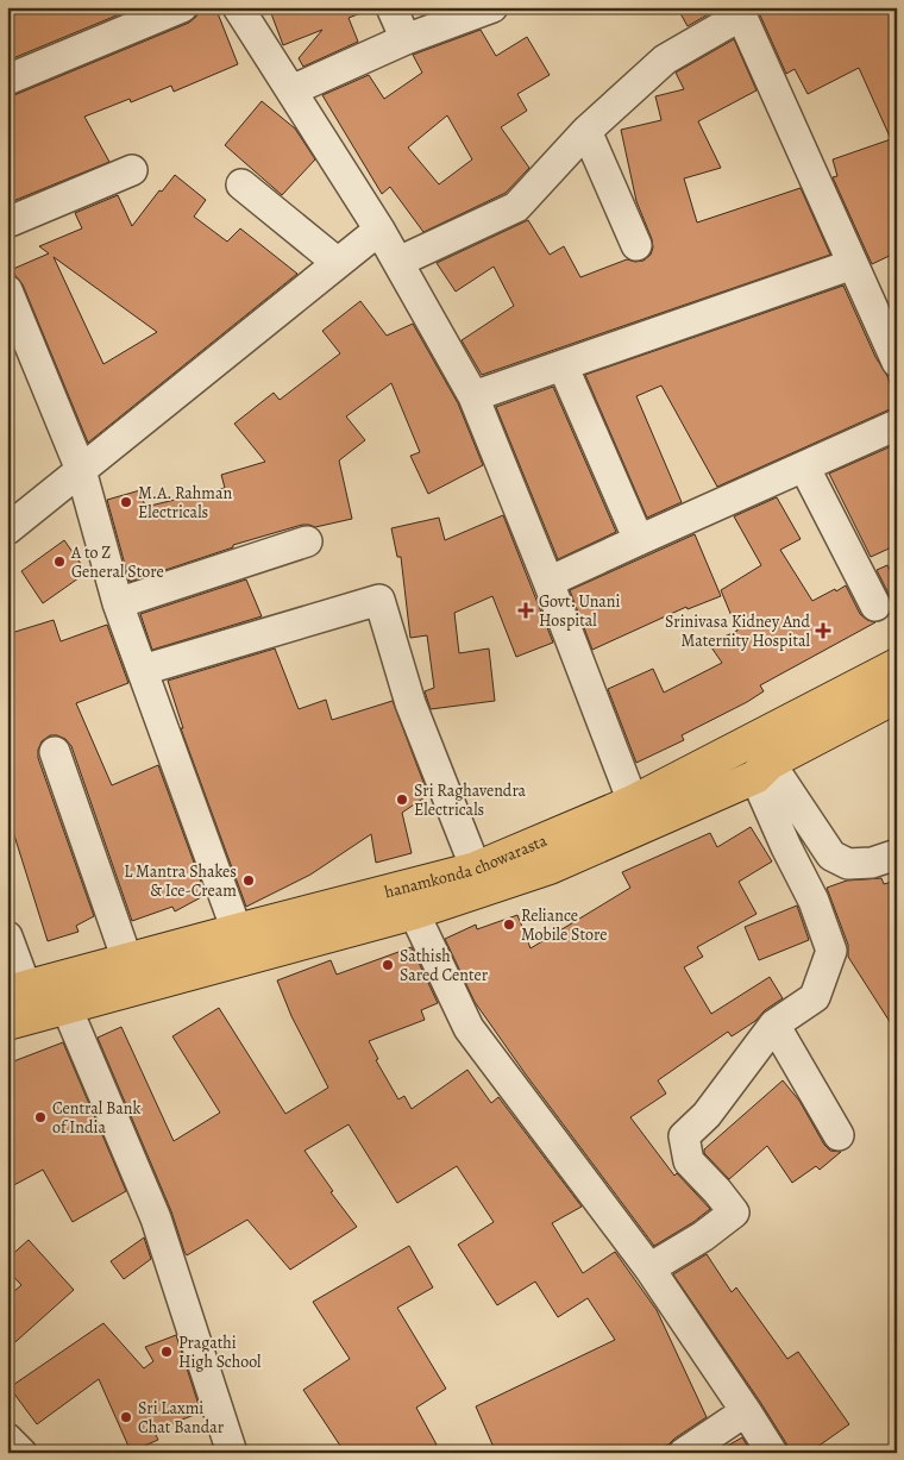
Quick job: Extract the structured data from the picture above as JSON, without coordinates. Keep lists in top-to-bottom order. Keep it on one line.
{"streets":{"highway":["hanamkonda chowarasta"]},"places":{"other":["M.A. Rahman Electricals","A to Z General Store","Sri Raghavendra Electricals","L Mantra Shakes & Ice-Cream","Reliance Mobile Store","Sathish Sared Center","Central Bank of India","Pragathi High School","Sri Laxmi Chat Bandar"],"health":["Govt. Unani Hospital","Srinivasa Kidney And Maternity Hospital"]}}
